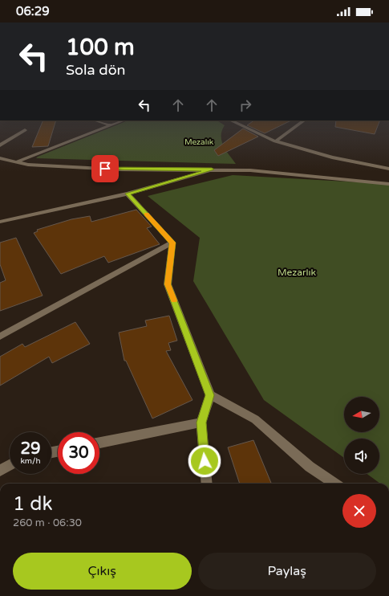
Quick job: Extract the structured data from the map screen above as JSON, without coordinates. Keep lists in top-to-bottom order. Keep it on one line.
{"parks":["Mezalık","Mezarlık"],"north":"left","page":{"status":"06:29","turn":["100 m","Sola dön"],"speed":"29 km/h","limit":"30","heading":["1 dk","260 m · 06:30"],"buttons":["Çıkış","Paylaş"]}}
